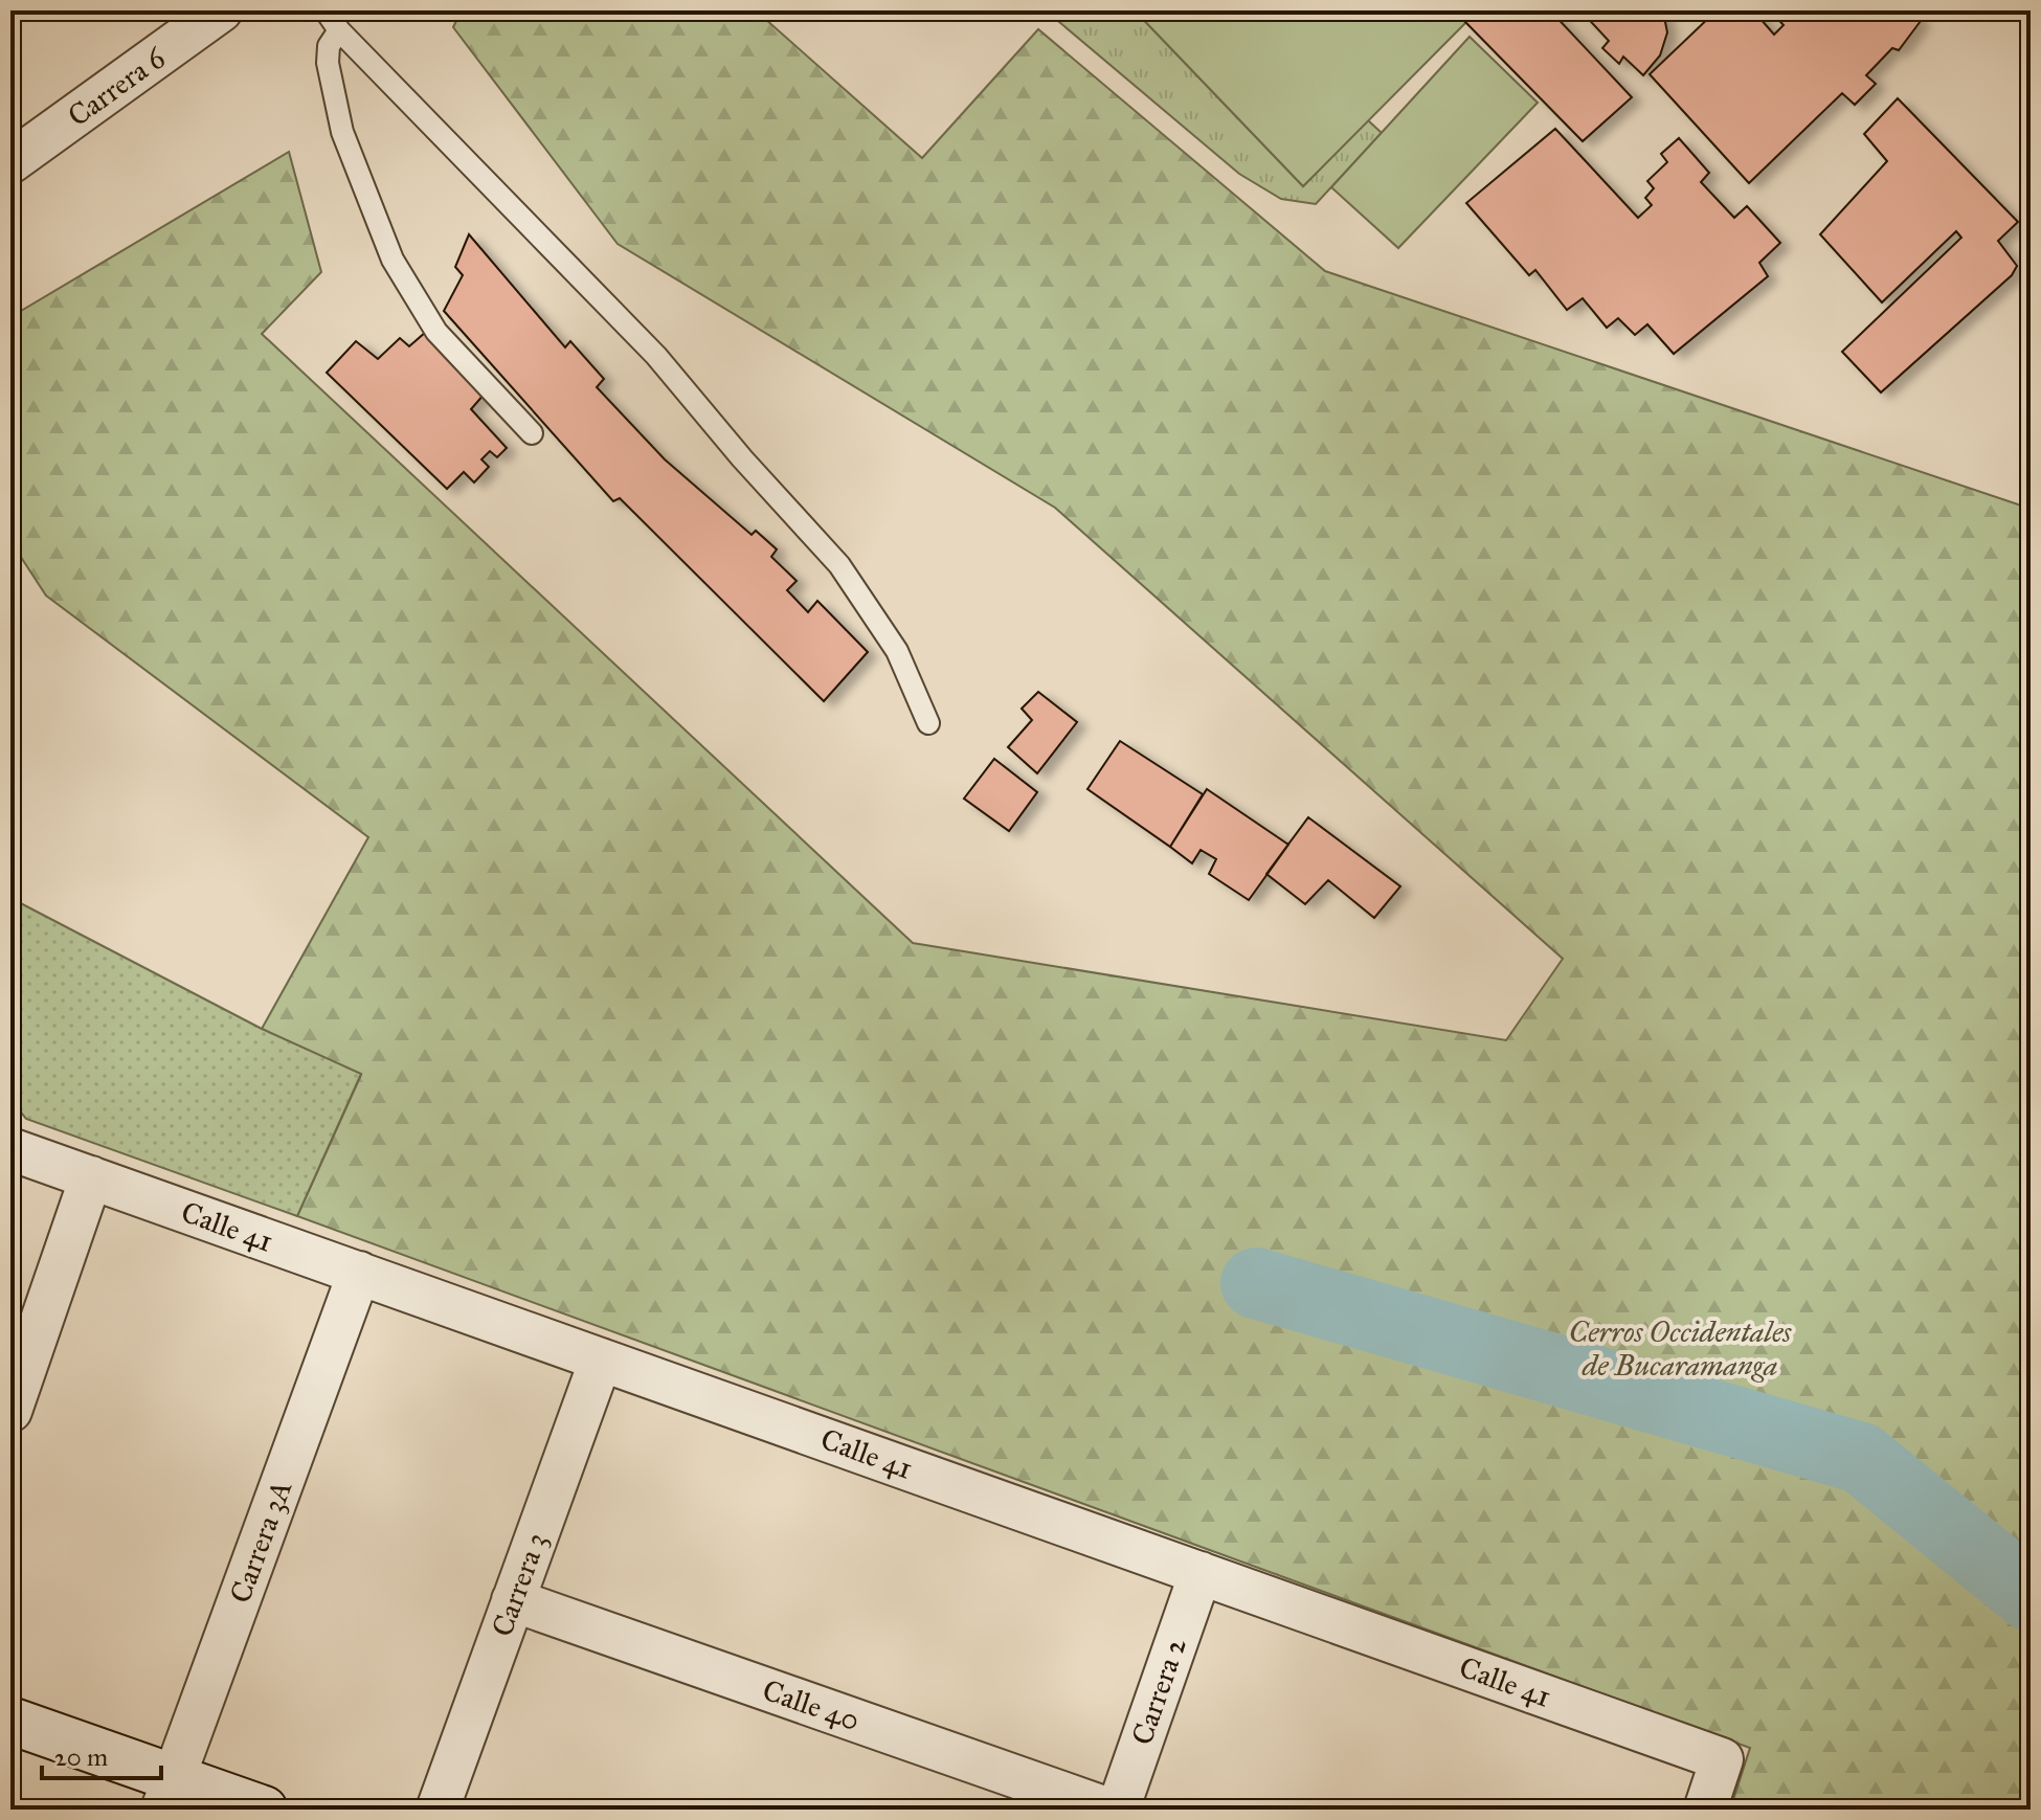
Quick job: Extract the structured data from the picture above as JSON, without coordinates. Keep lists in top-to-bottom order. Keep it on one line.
{"streets":{"street":["Carrera 6","Calle 41","Carrera 3A","Carrera 3","Carrera 2","Calle 40"]},"crossings":[["Calle 41","Carrera 3A"],["Calle 41","Carrera 3"],["Calle 41","Carrera 2"],["Carrera 3","Calle 40"]],"parks":["Cerros Occidentales de Bucaramanga"],"scale_bar":"20 m"}
